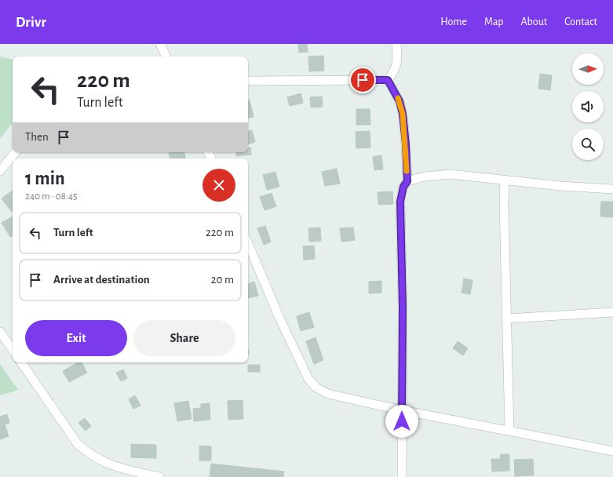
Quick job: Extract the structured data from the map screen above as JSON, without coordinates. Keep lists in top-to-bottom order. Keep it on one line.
{"north":"right","page":{"header":"Drivr","nav":["Home","Map","About","Contact"],"turn":["220 m","Turn left"],"then":"Then","heading":["1 min","240 m · 08:45"],"list":[{"name":"Turn left","value":"220 m"},{"name":"Arrive at destination","value":"20 m"}],"buttons":["Exit","Share"]}}
